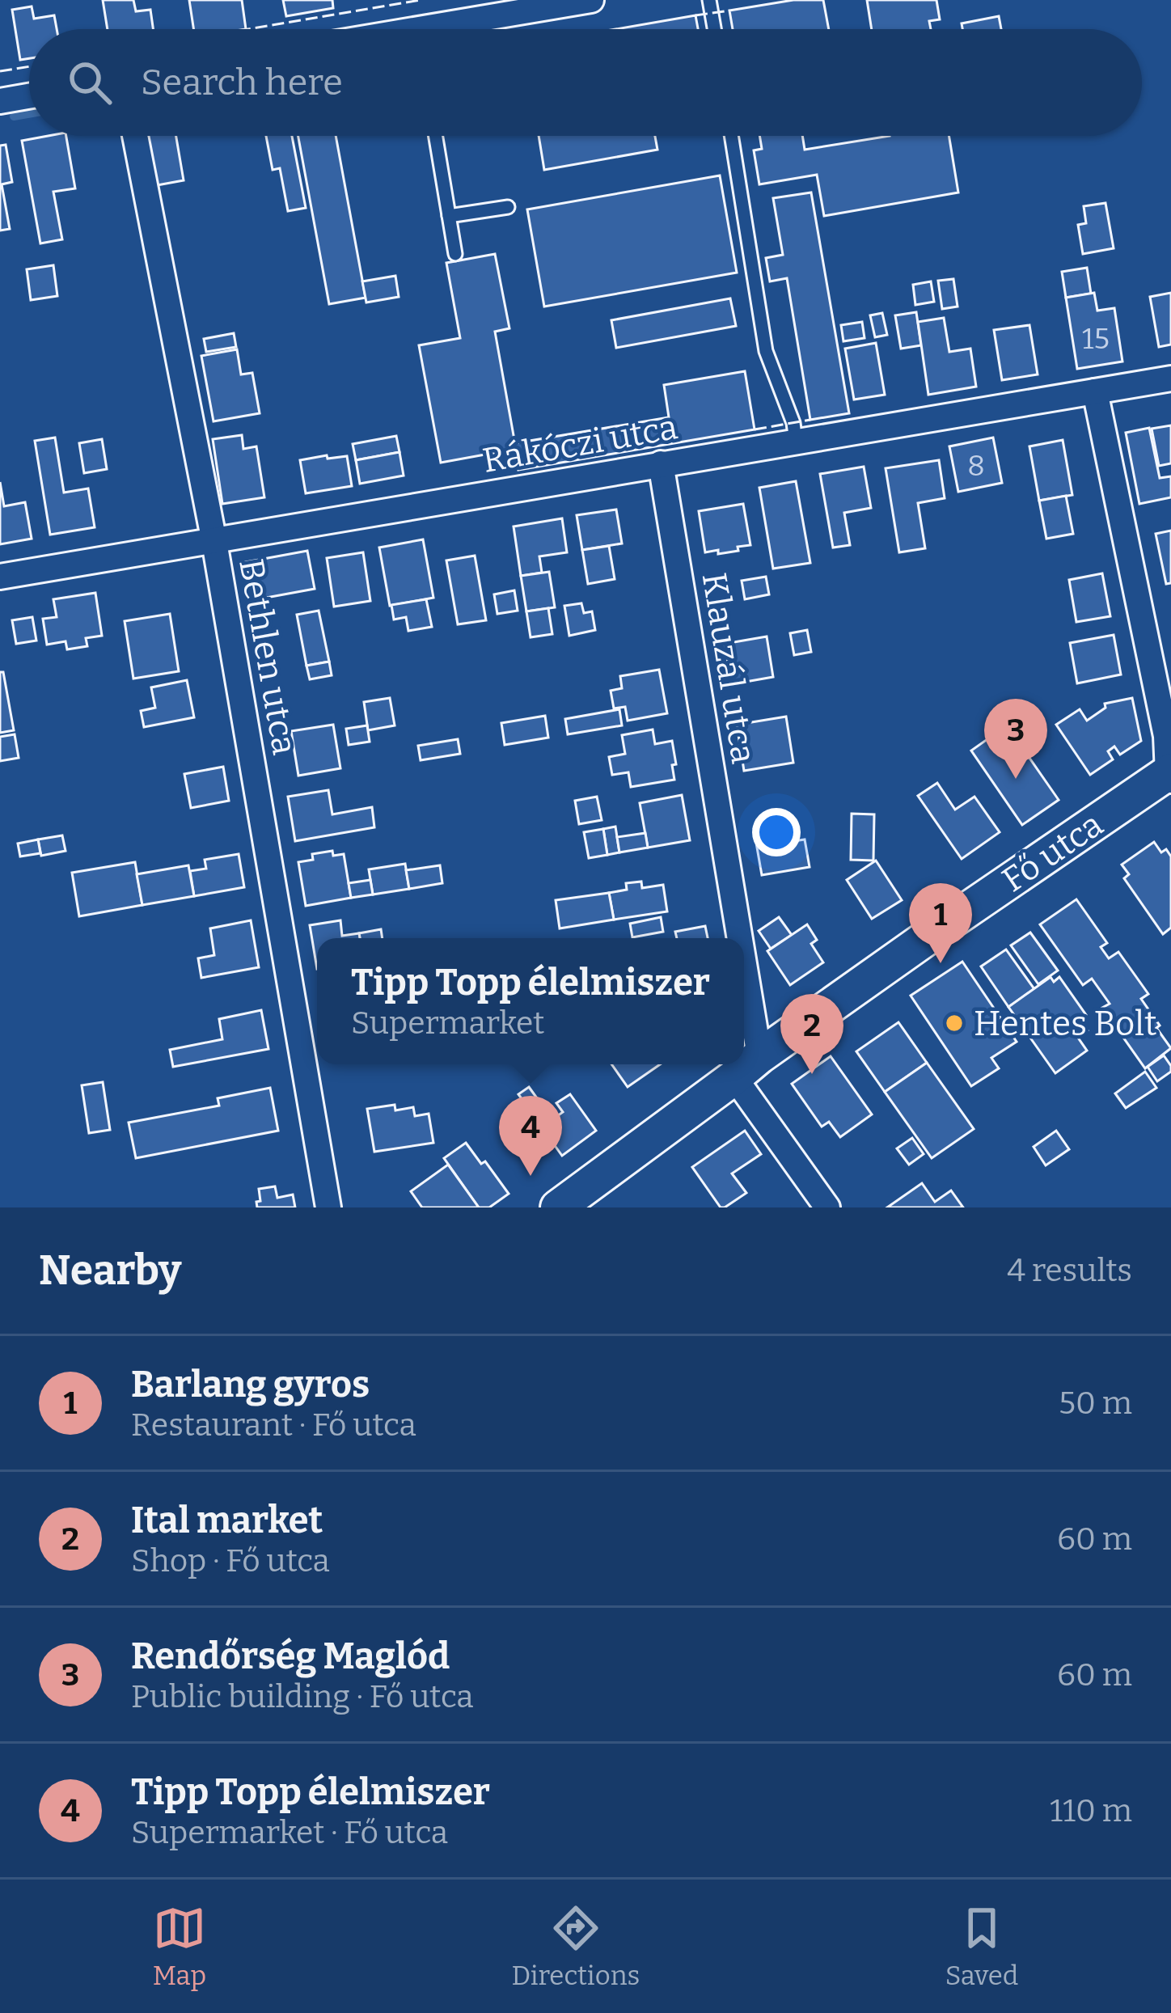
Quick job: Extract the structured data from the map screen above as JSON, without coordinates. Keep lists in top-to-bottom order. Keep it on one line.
{"streets":{"main road":["Fő utca"],"street":["Rákóczi utca","Bethlen utca","Klauzál utca"]},"crossings":[["Rákóczi utca","Bethlen utca"],["Rákóczi utca","Klauzál utca"],["Klauzál utca","Fő utca"]],"places":["Hentes Bolt"],"house_numbers":["15","8"],"page":{"search":"Search here","pins":["3","1","2","4"],"popup":["Tipp Topp élelmiszer","Supermarket"],"heading":["Nearby","4 results"],"list":[{"mark":"1","name":"Barlang gyros","note":"Restaurant · Fő utca","value":"50 m"},{"mark":"2","name":"Ital market","note":"Shop · Fő utca","value":"60 m"},{"mark":"3","name":"Rendőrség Maglód","note":"Public building · Fő utca","value":"60 m"},{"mark":"4","name":"Tipp Topp élelmiszer","note":"Supermarket · Fő utca","value":"110 m"}],"nav":["Map","Directions","Saved"]}}
